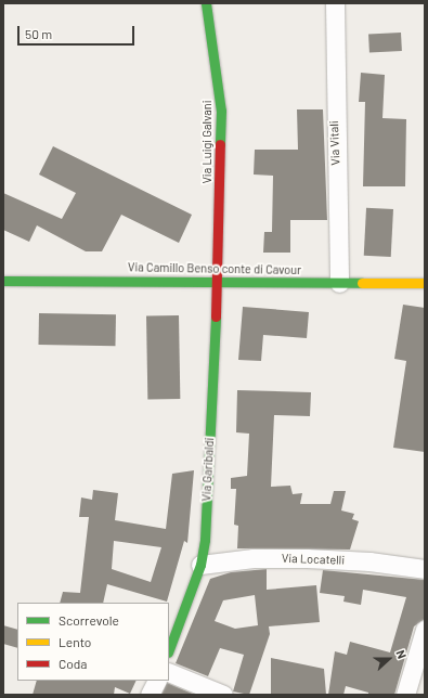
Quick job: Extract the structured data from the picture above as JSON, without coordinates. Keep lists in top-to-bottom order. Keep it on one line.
{"streets":{"street":["Via Luigi Galvani","Via Vitali","Via Camillo Benso conte di Cavour","Via Garibaldi","Via Locatelli"]},"crossings":[["Via Luigi Galvani","Via Camillo Benso conte di Cavour"],["Via Luigi Galvani","Via Garibaldi"],["Via Vitali","Via Camillo Benso conte di Cavour"],["Via Camillo Benso conte di Cavour","Via Garibaldi"],["Via Garibaldi","Via Locatelli"]],"legend":["Scorrevole","Lento","Coda"],"scale_bar":"50 m","north":"right"}
